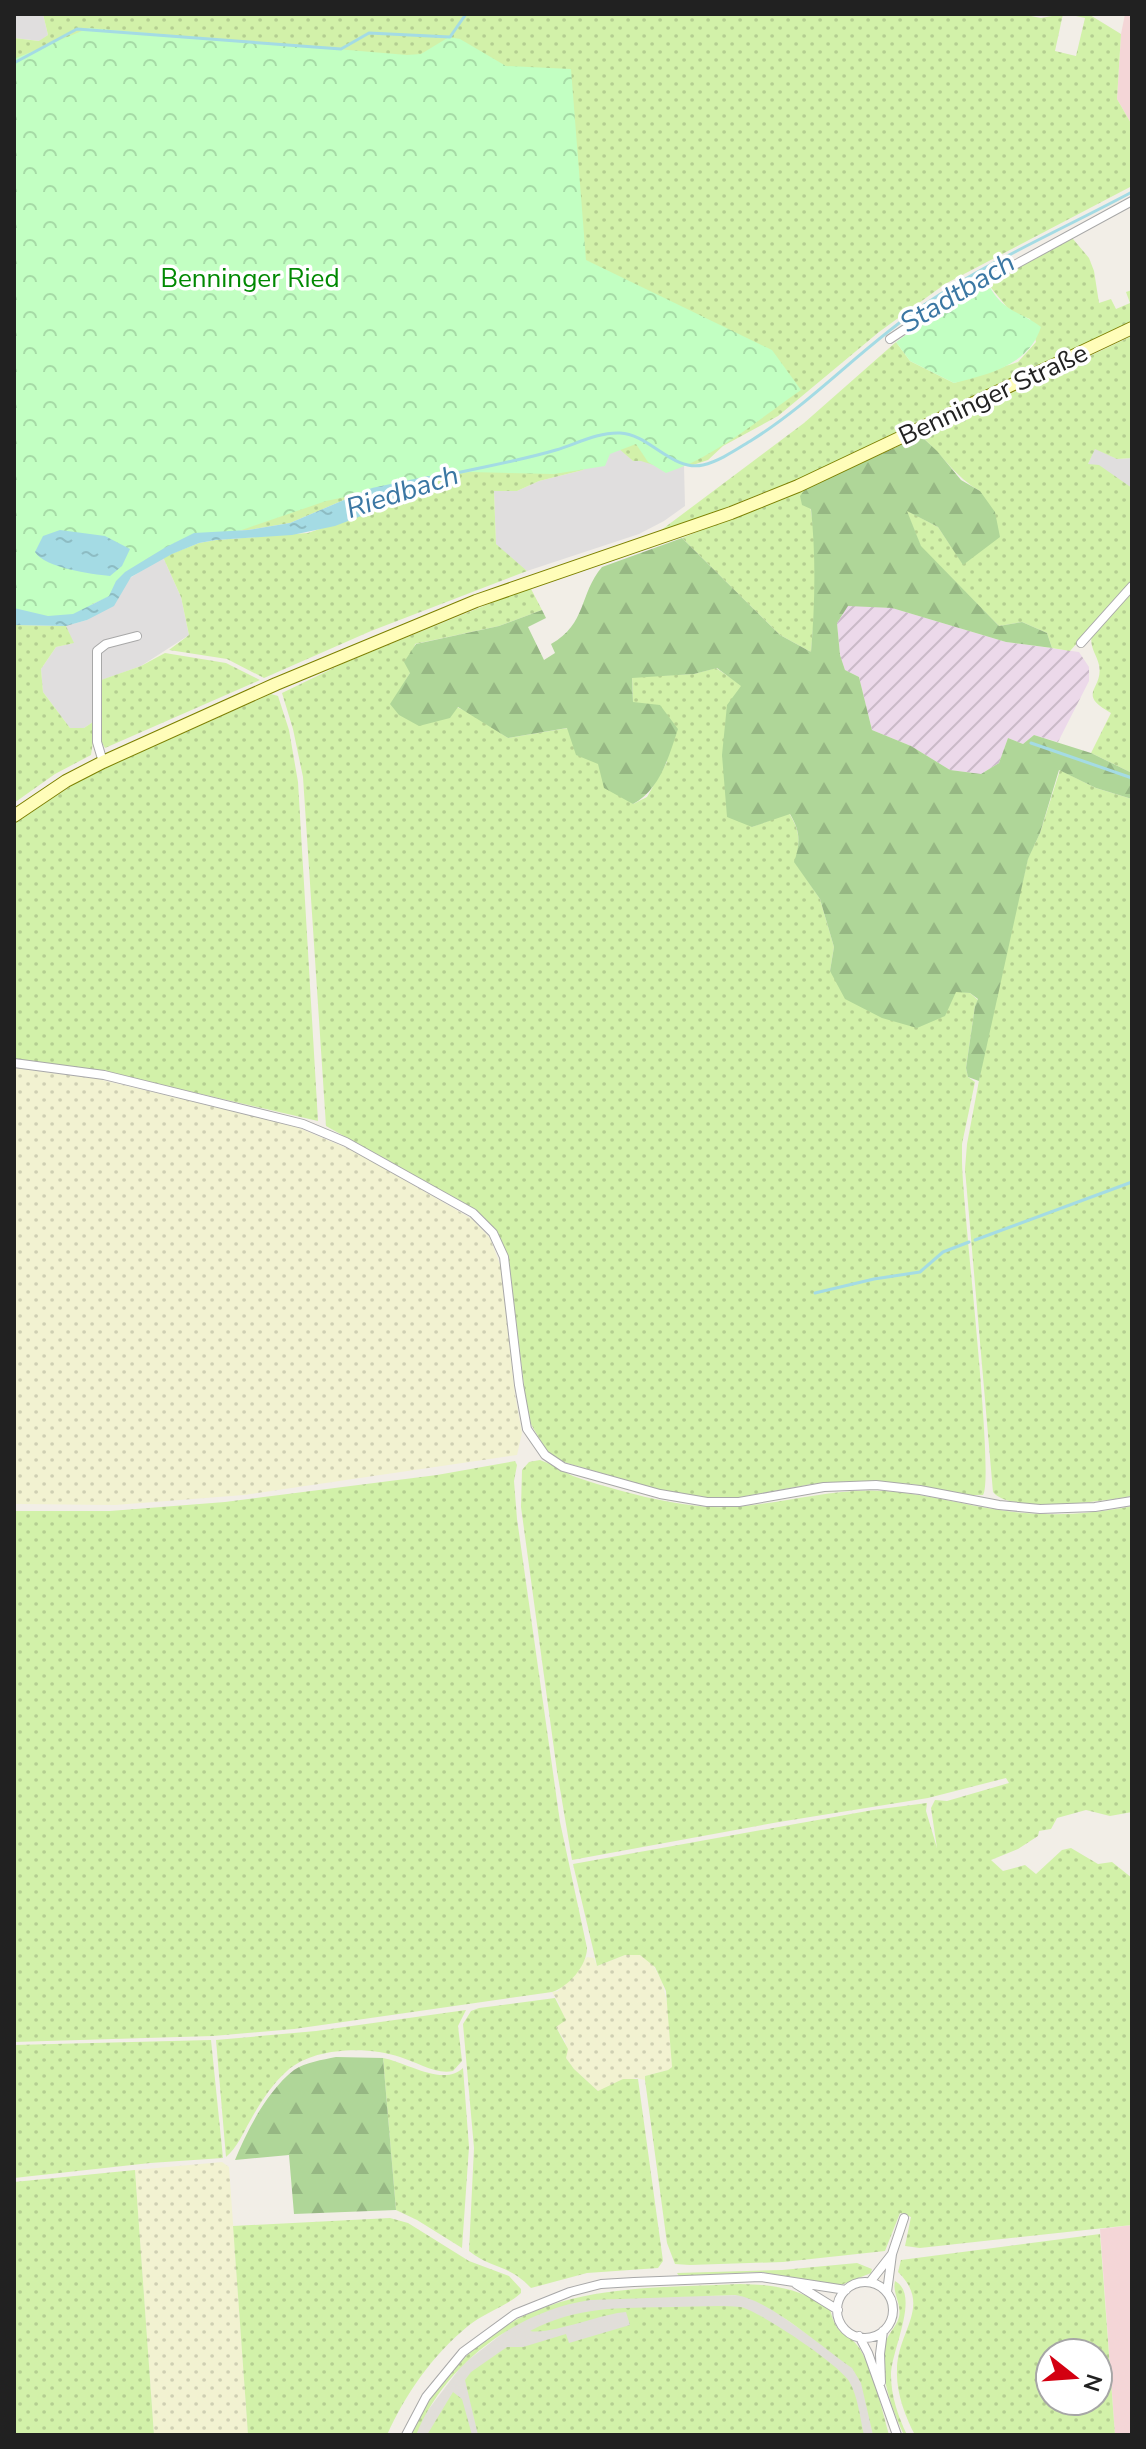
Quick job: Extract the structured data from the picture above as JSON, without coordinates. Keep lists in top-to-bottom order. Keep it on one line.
{"streets":{"main road":["Benninger Straße"]},"water":["Stadtbach","Riedbach"],"parks":["Benninger Ried"],"north":"right"}
